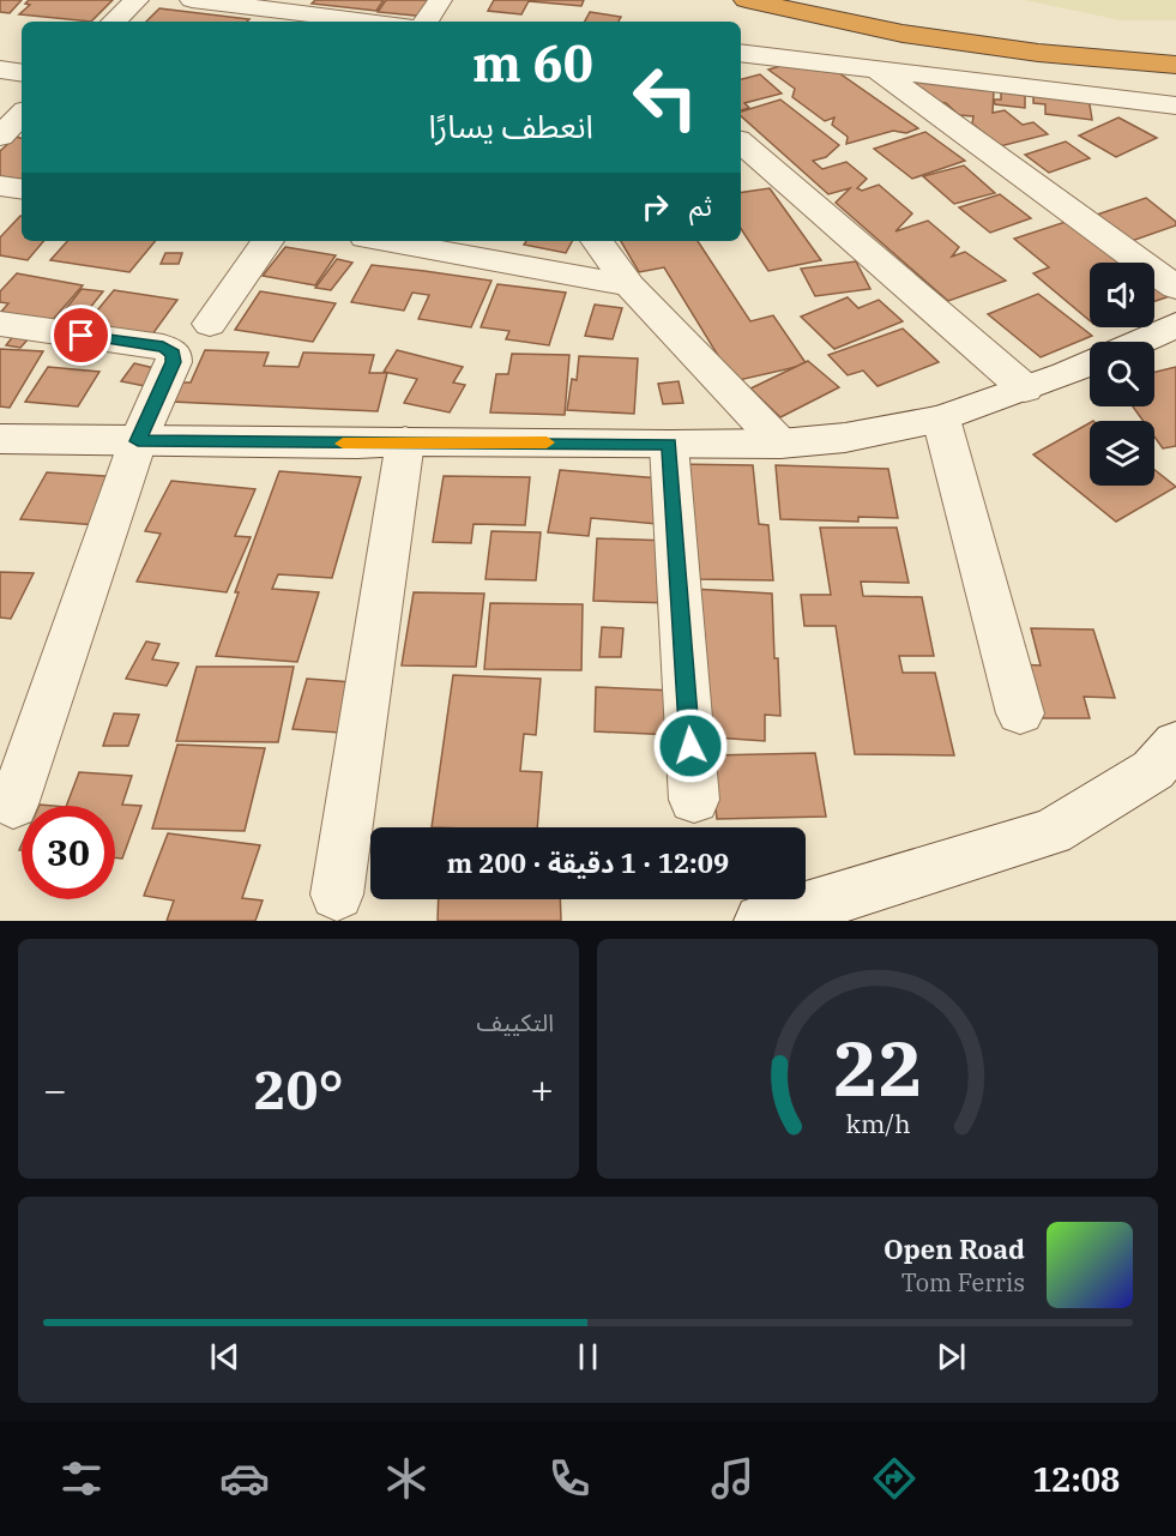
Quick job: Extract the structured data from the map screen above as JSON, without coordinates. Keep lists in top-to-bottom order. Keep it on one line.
{"page":{"turn":["60 m","انعطف يسارًا"],"then":"ثم","limit":"30","trip":"12:09 · 1 دقيقة · 200 m","tile":"التكييف","heat":["−","20°","+"],"song":["Open Road","Tom Ferris"],"tabs":"12:08","gauge":["22","km/h"]}}
